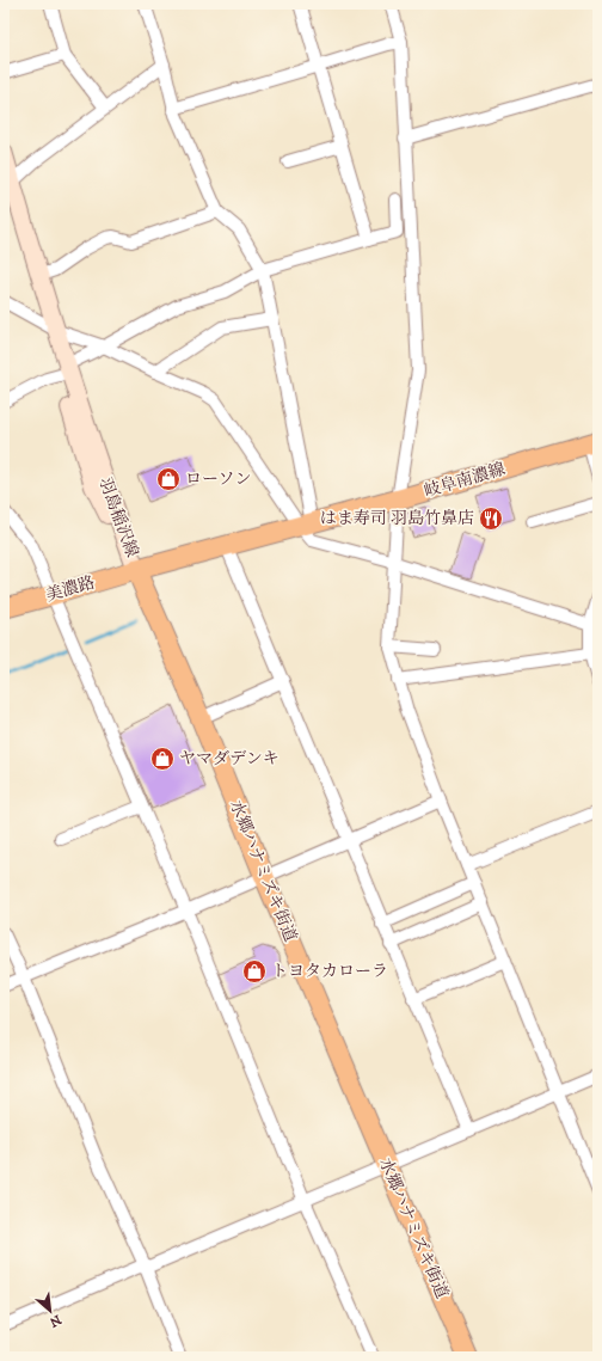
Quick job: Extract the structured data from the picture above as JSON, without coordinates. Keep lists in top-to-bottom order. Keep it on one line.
{"streets":{"main road":["岐阜南濃線","羽島稲沢線","美濃路","水郷ハナミズキ街道"]},"crossings":[["岐阜南濃線","羽島稲沢線"],["岐阜南濃線","美濃路"],["岐阜南濃線","水郷ハナミズキ街道"],["羽島稲沢線","美濃路"],["羽島稲沢線","水郷ハナミズキ街道"],["美濃路","水郷ハナミズキ街道"]],"places":{"shop":["ローソン","ヤマダデンキ","トヨタカローラ"],"restaurant":["はま寿司 羽島竹鼻店"]},"north":"bottom right"}
